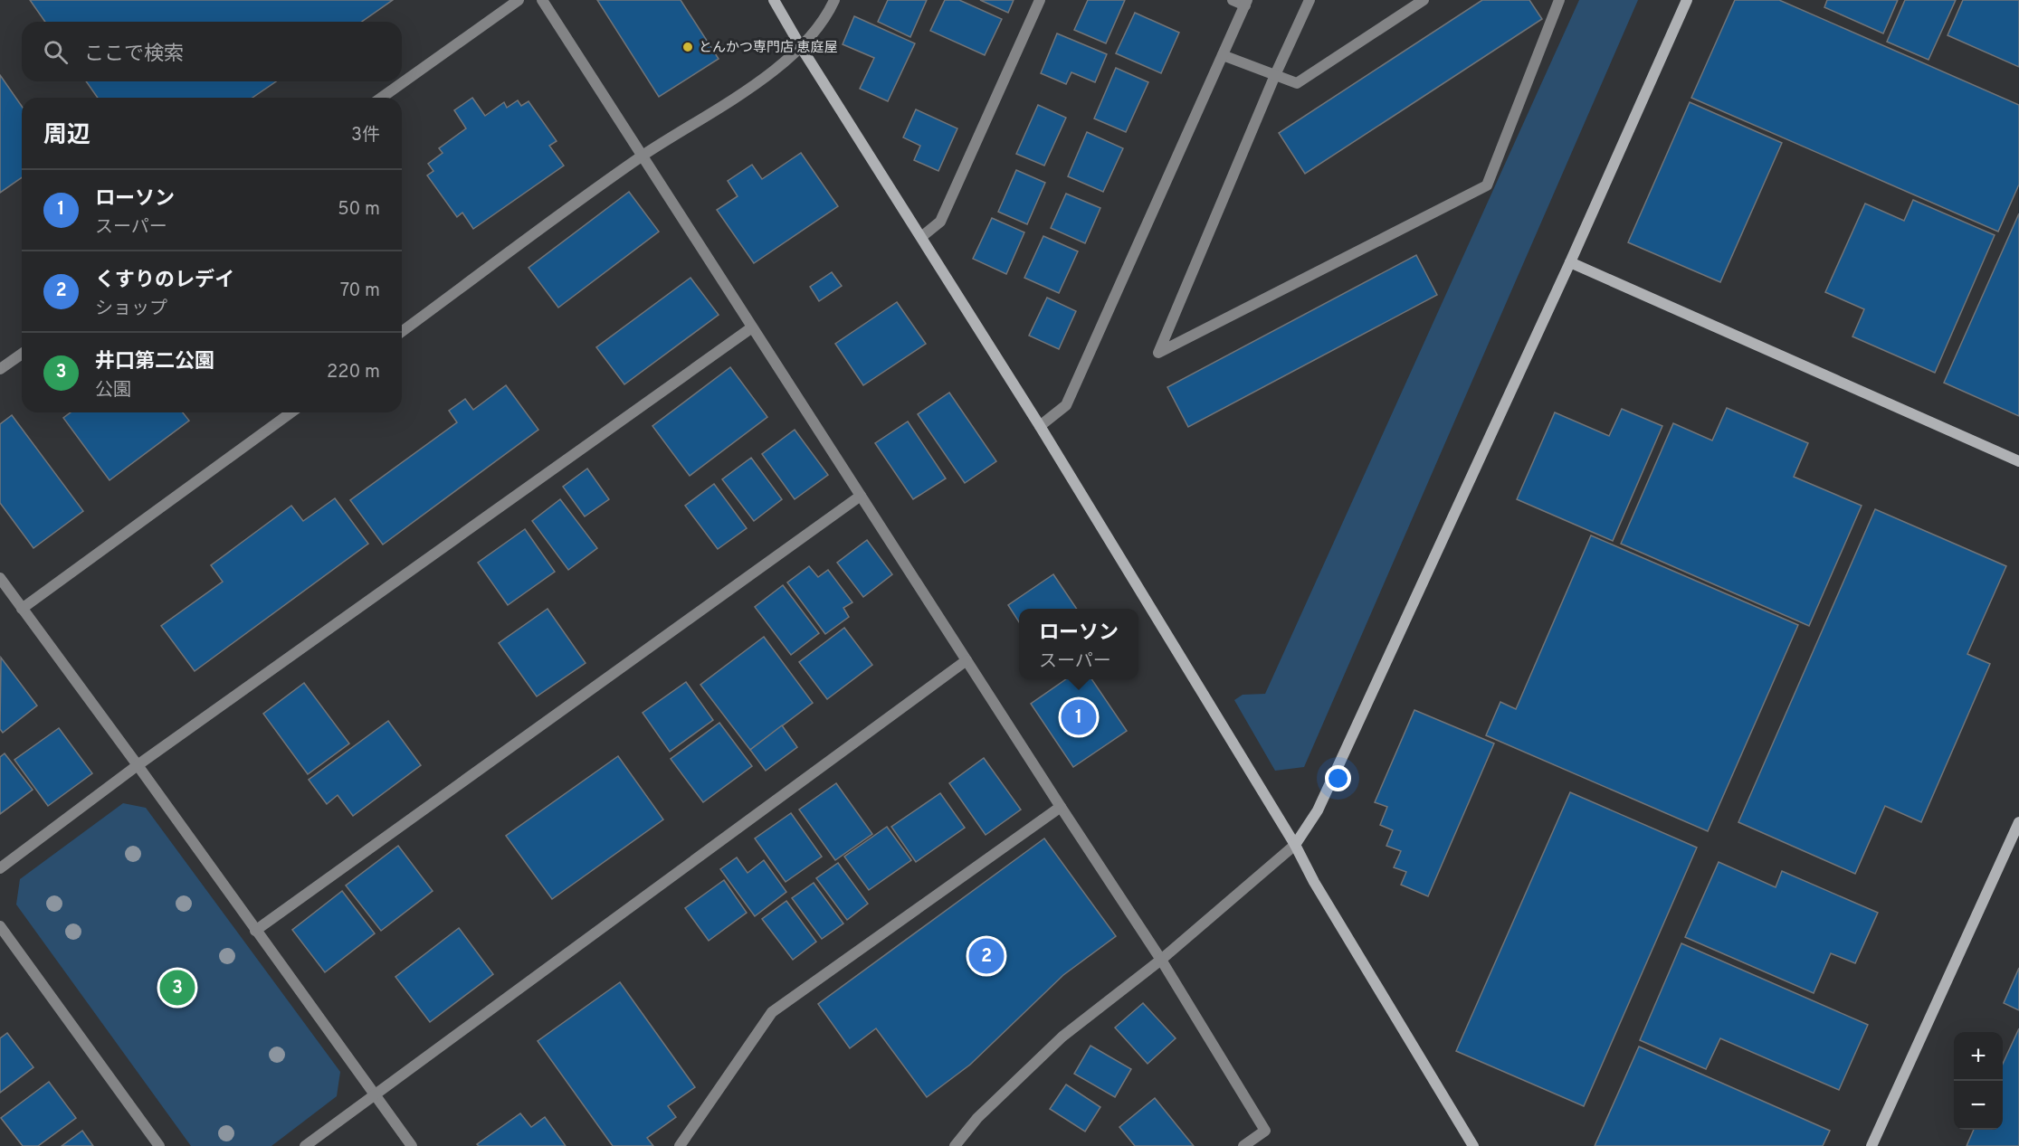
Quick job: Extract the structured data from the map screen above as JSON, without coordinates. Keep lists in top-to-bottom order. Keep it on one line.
{"places":["とんかつ専門店 恵庭屋"],"page":{"search":"ここで検索","heading":["周辺","3件"],"list":[{"mark":"1","name":"ローソン","note":"スーパー","value":"50 m"},{"mark":"2","name":"くすりのレデイ","note":"ショップ","value":"70 m"},{"mark":"3","name":"井口第二公園","note":"公園","value":"220 m"}],"popup":["ローソン","スーパー"],"pins":["1","2","3"],"map_buttons":["+","−"]}}
